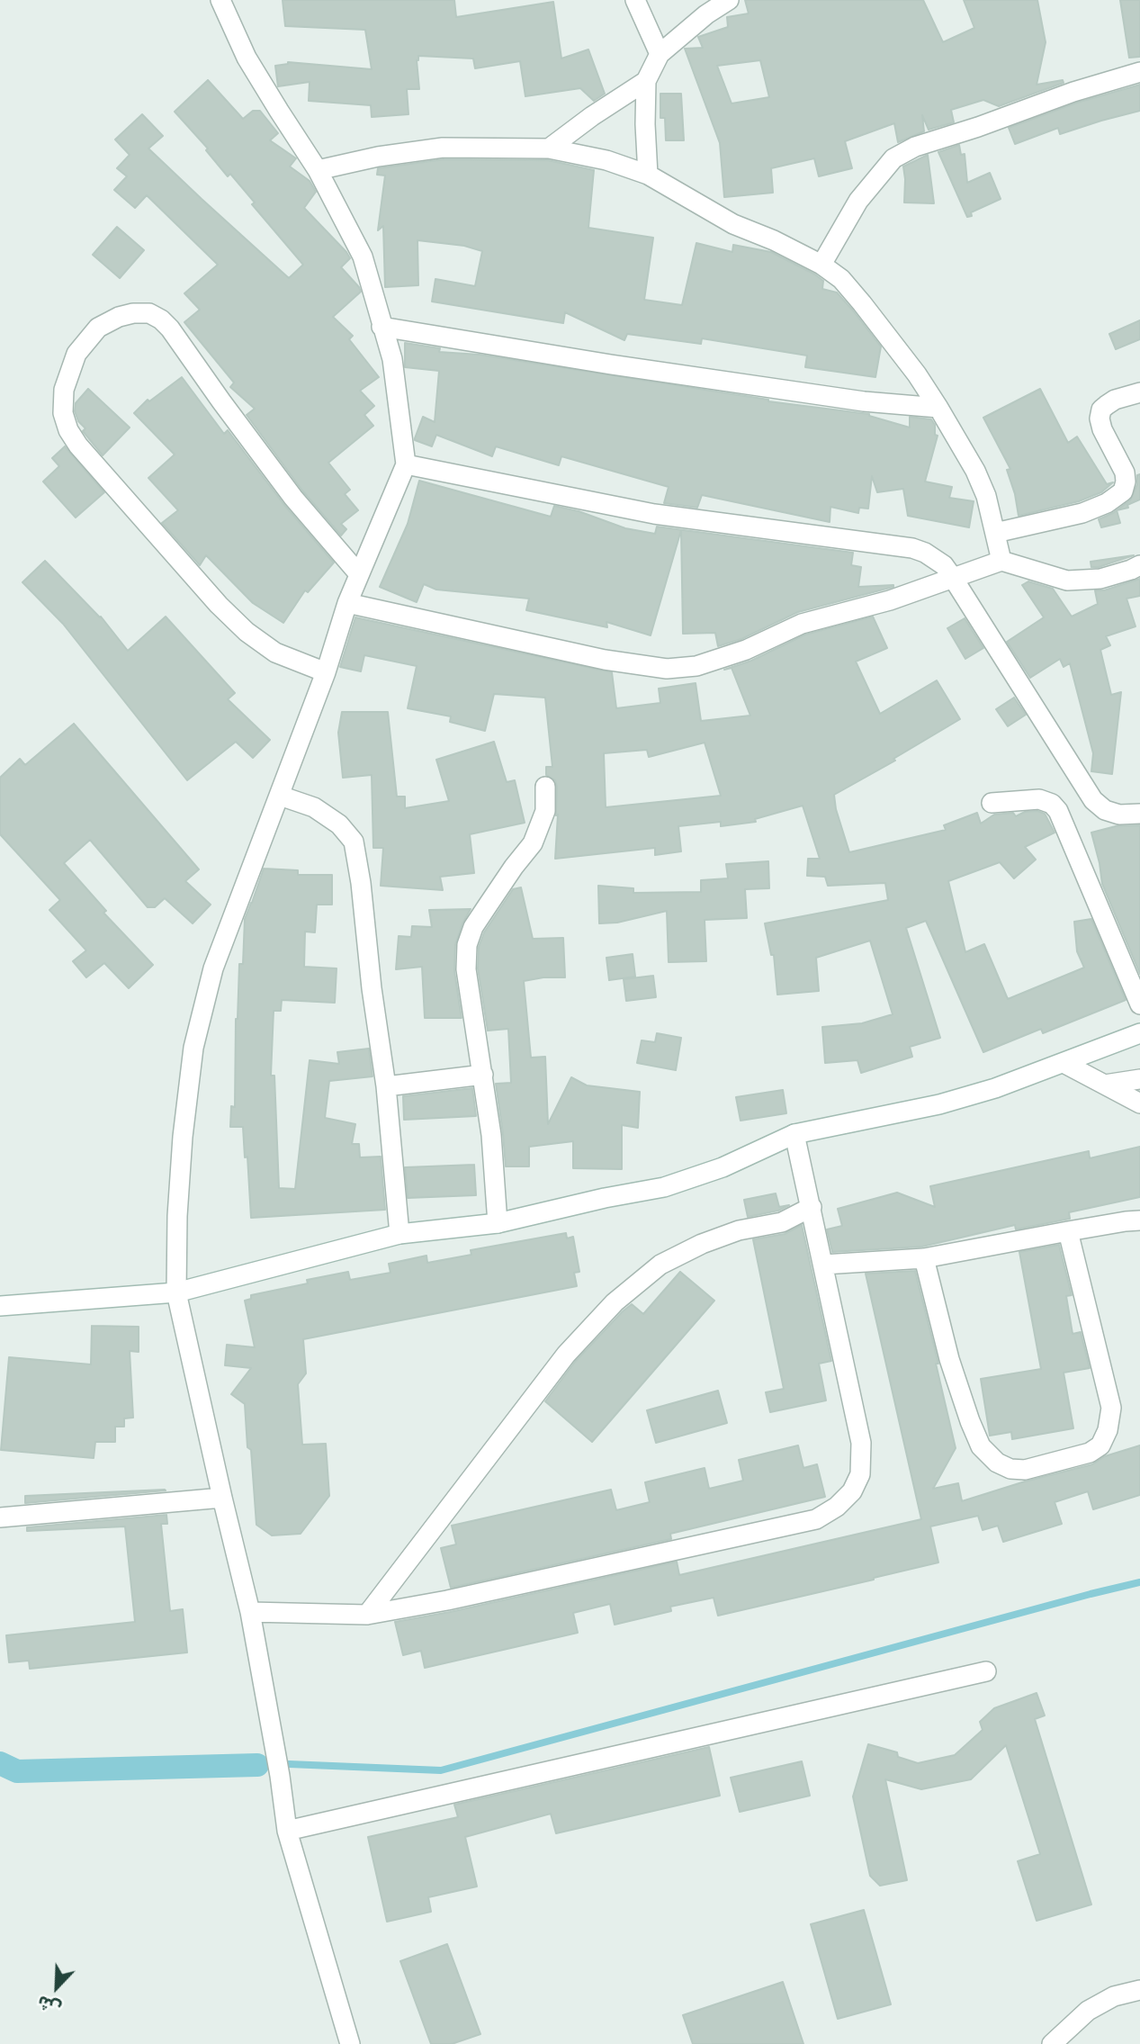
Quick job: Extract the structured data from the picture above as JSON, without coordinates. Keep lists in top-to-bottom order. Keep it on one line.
{"north":"bottom left"}
